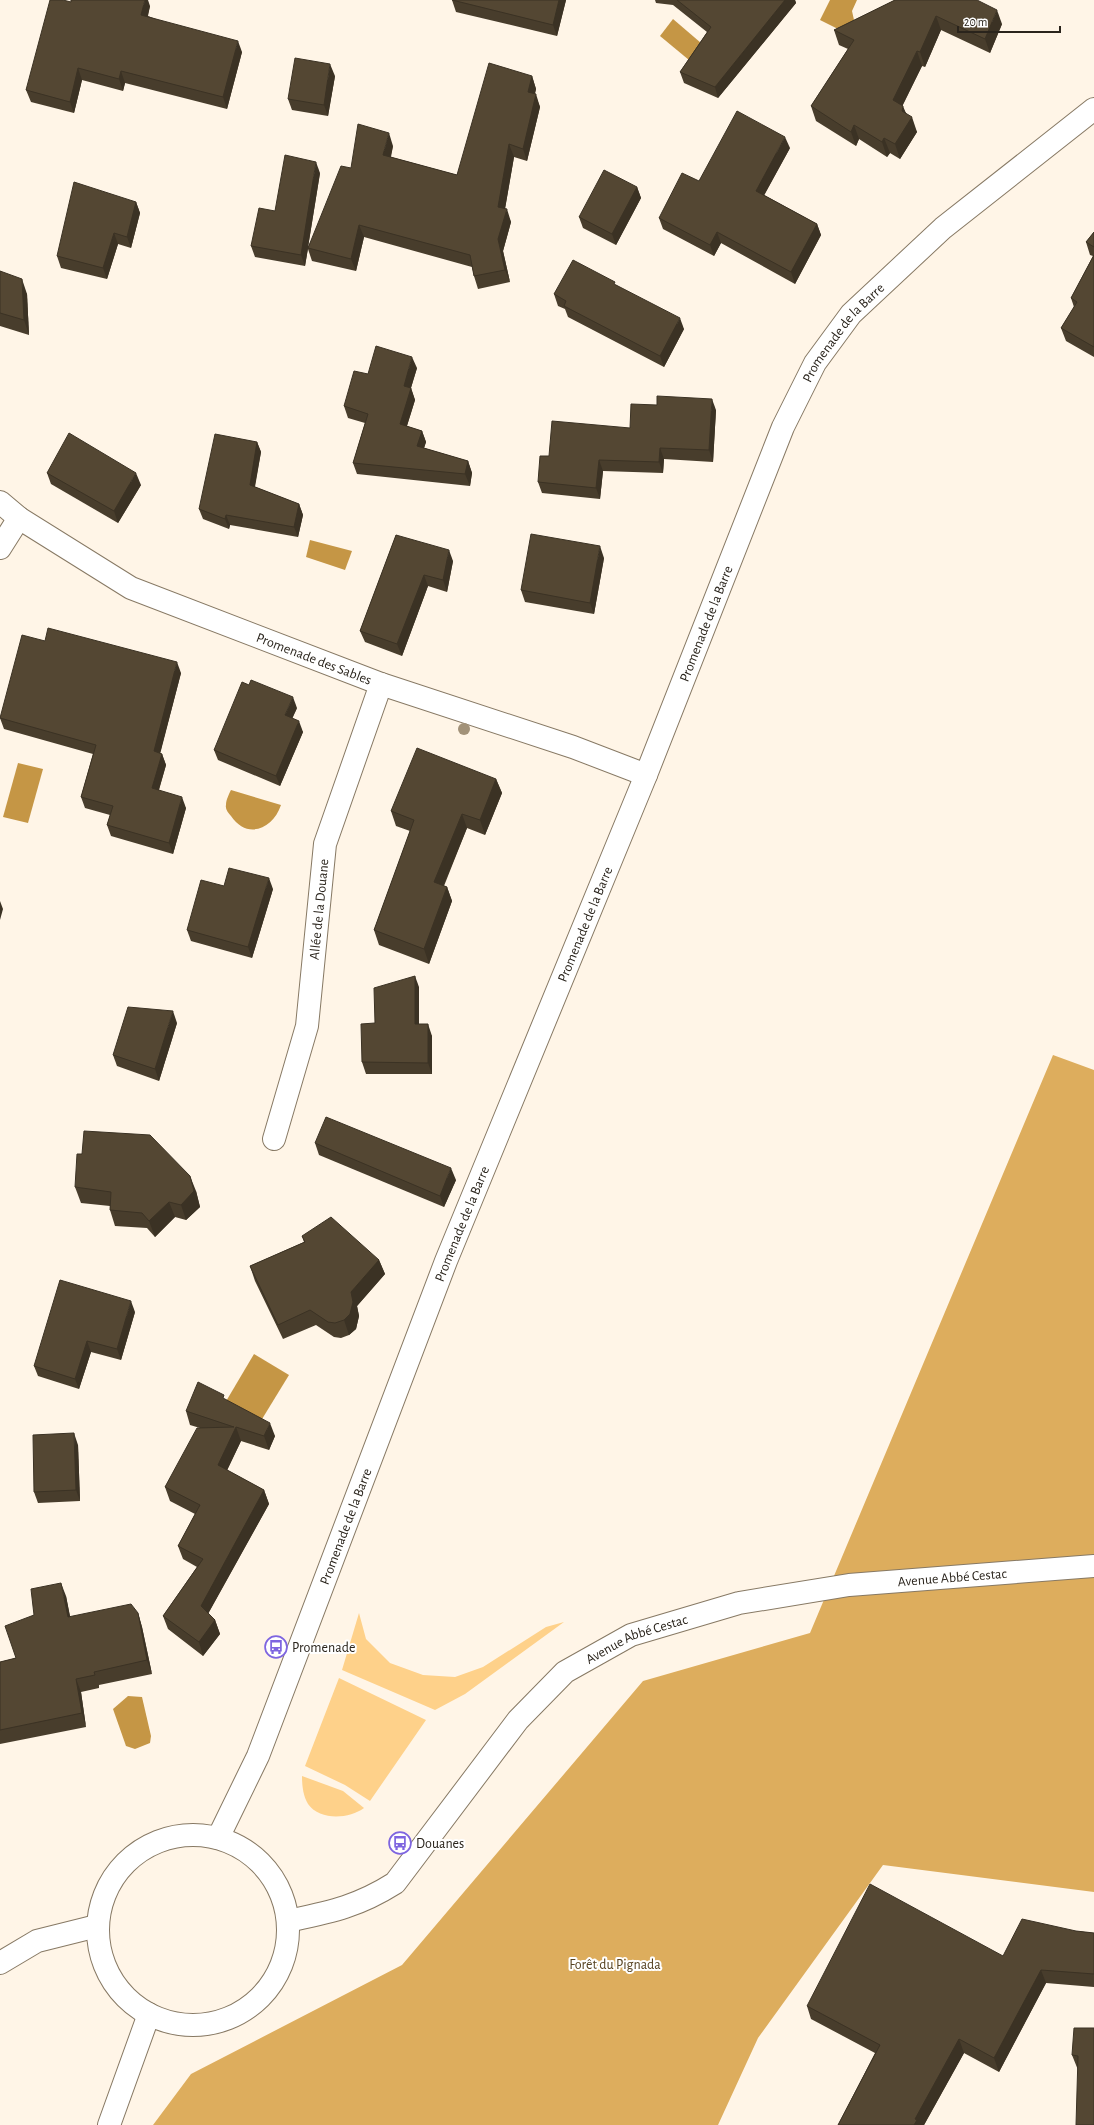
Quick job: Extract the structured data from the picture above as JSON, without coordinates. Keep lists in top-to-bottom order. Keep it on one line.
{"streets":{"main road":["Promenade de la Barre","Promenade des Sables","Allée de la Douane","Avenue Abbé Cestac"]},"crossings":[["Promenade de la Barre","Promenade des Sables"],["Promenade des Sables","Allée de la Douane"]],"parks":["Forêt du Pignada"],"places":{"bus stop":["Promenade","Douanes"]},"scale_bar":"20 m"}
